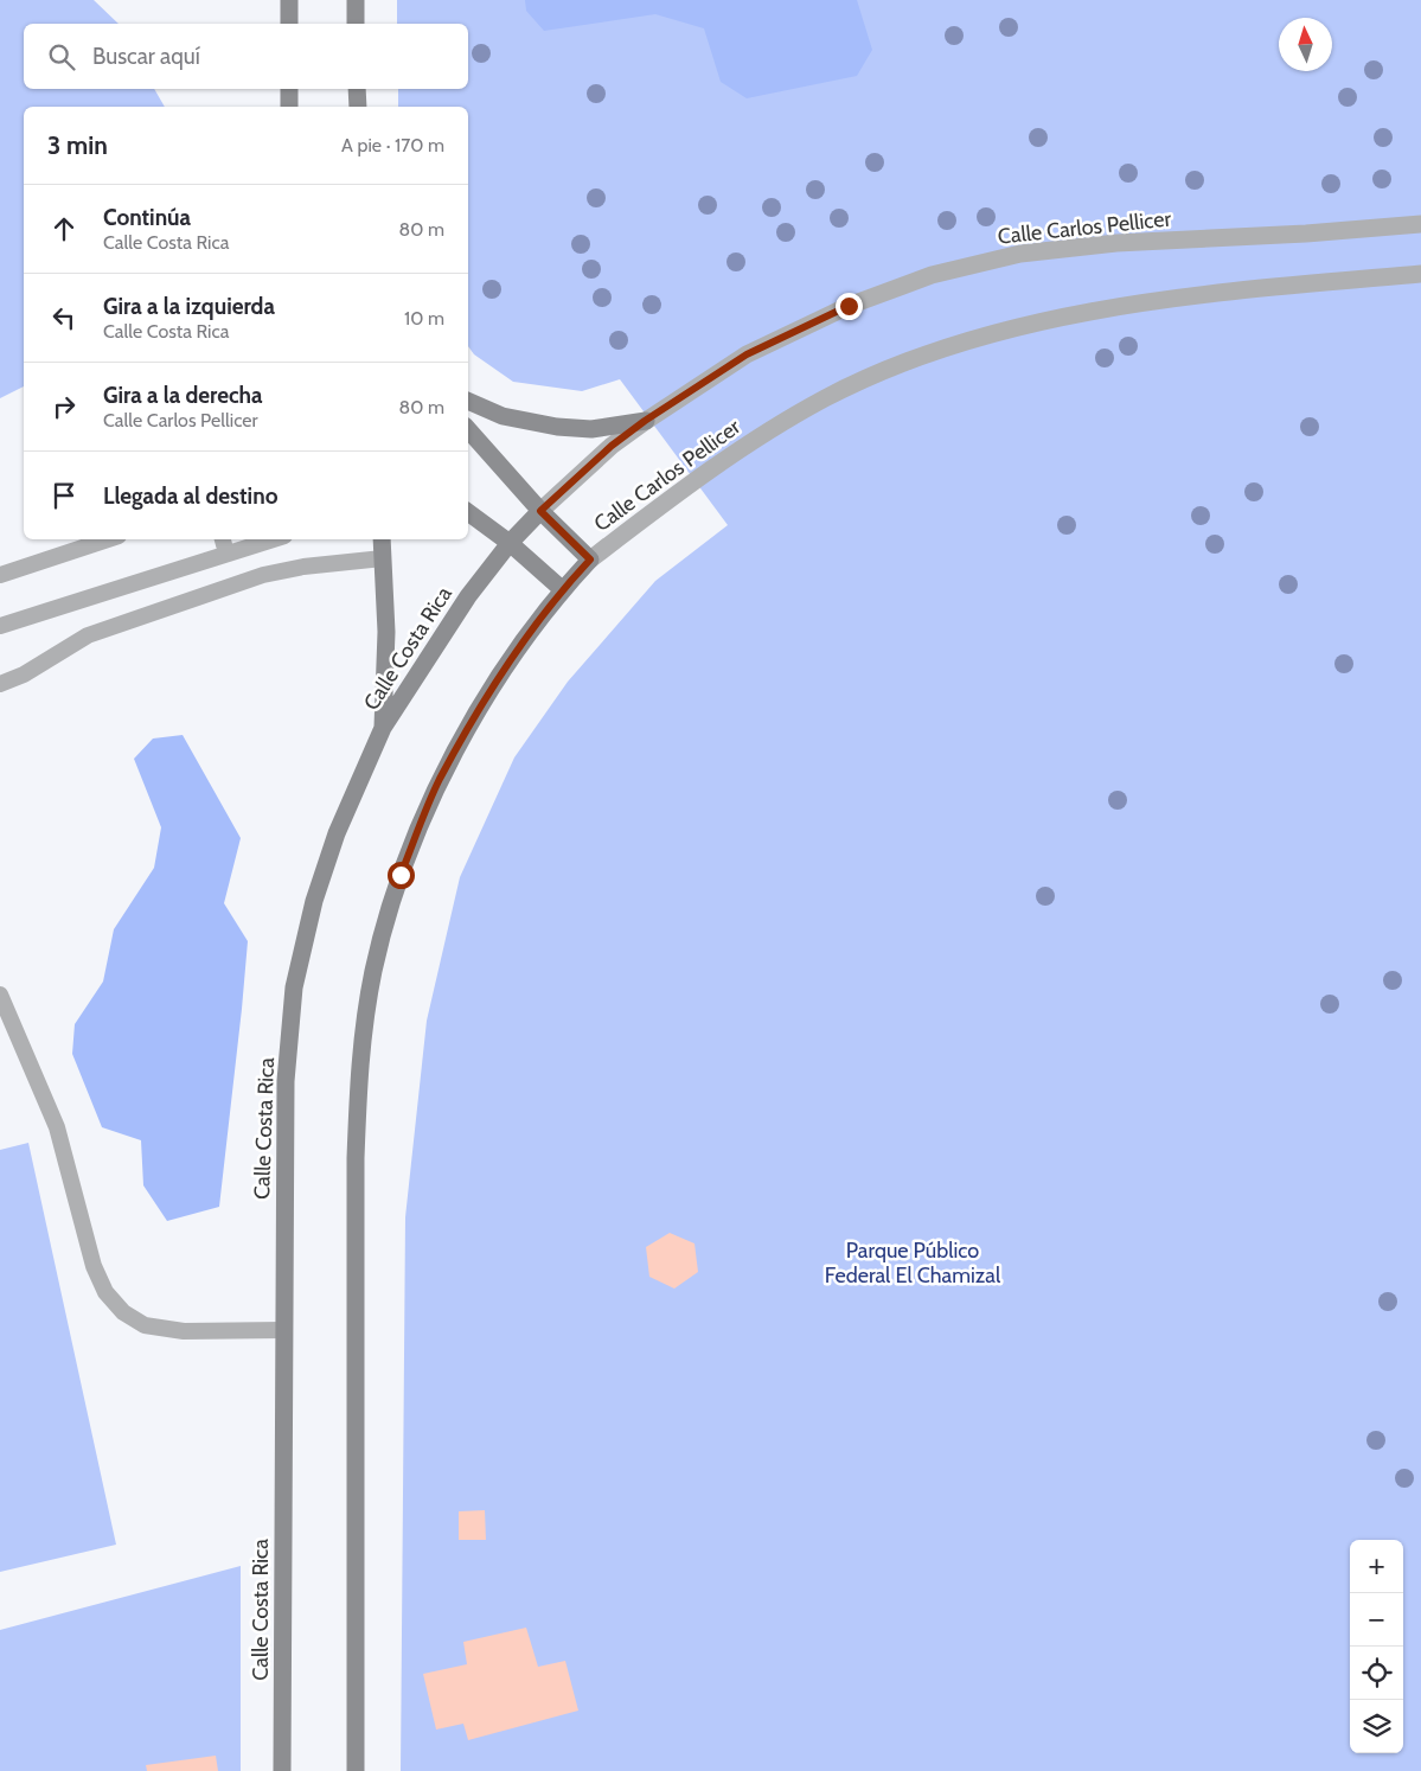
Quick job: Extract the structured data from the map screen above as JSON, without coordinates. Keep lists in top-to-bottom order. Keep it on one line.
{"streets":{"main road":["Calle Costa Rica"],"street":["Calle Carlos Pellicer"]},"crossings":[["Calle Carlos Pellicer","Calle Costa Rica"]],"parks":["Parque Público Federal El Chamizal"],"north":"top","page":{"search":"Buscar aquí","heading":["3 min","A pie · 170 m"],"list":[["Continúa","Calle Costa Rica","80 m"],["Gira a la izquierda","Calle Costa Rica","10 m"],["Gira a la derecha","Calle Carlos Pellicer","80 m"],"Llegada al destino"],"map_buttons":["+","−"]}}
